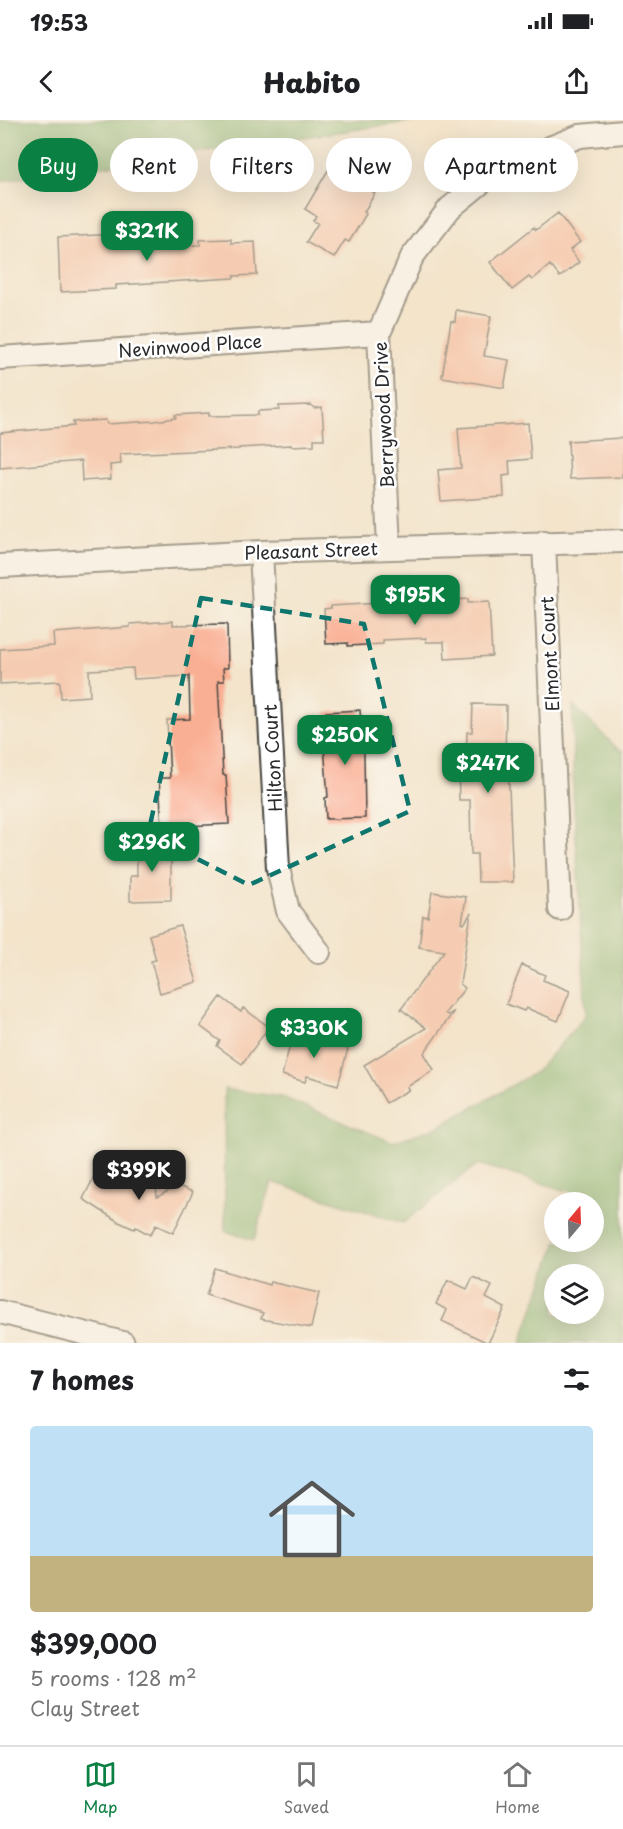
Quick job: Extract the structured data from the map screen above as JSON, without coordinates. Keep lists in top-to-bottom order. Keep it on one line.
{"streets":{"street":["Nevinwood Place","Berrywood Drive","Pleasant Street","Elmont Court","Hilton Court"]},"crossings":[["Nevinwood Place","Berrywood Drive"],["Berrywood Drive","Pleasant Street"],["Pleasant Street","Elmont Court"],["Pleasant Street","Hilton Court"]],"north":"top","page":{"status":"19:53","header":"Habito","chip":["Buy","Rent","Filters","New","Apartment"],"price":["$321K","$195K","$250K","$247K","$296K","$330K","$399K"],"heading":"7 homes","list":[{"name":"$399,000","note":"5 rooms · 128 m² · Clay Street"}],"tabs":["Map","Saved","Home"]}}
